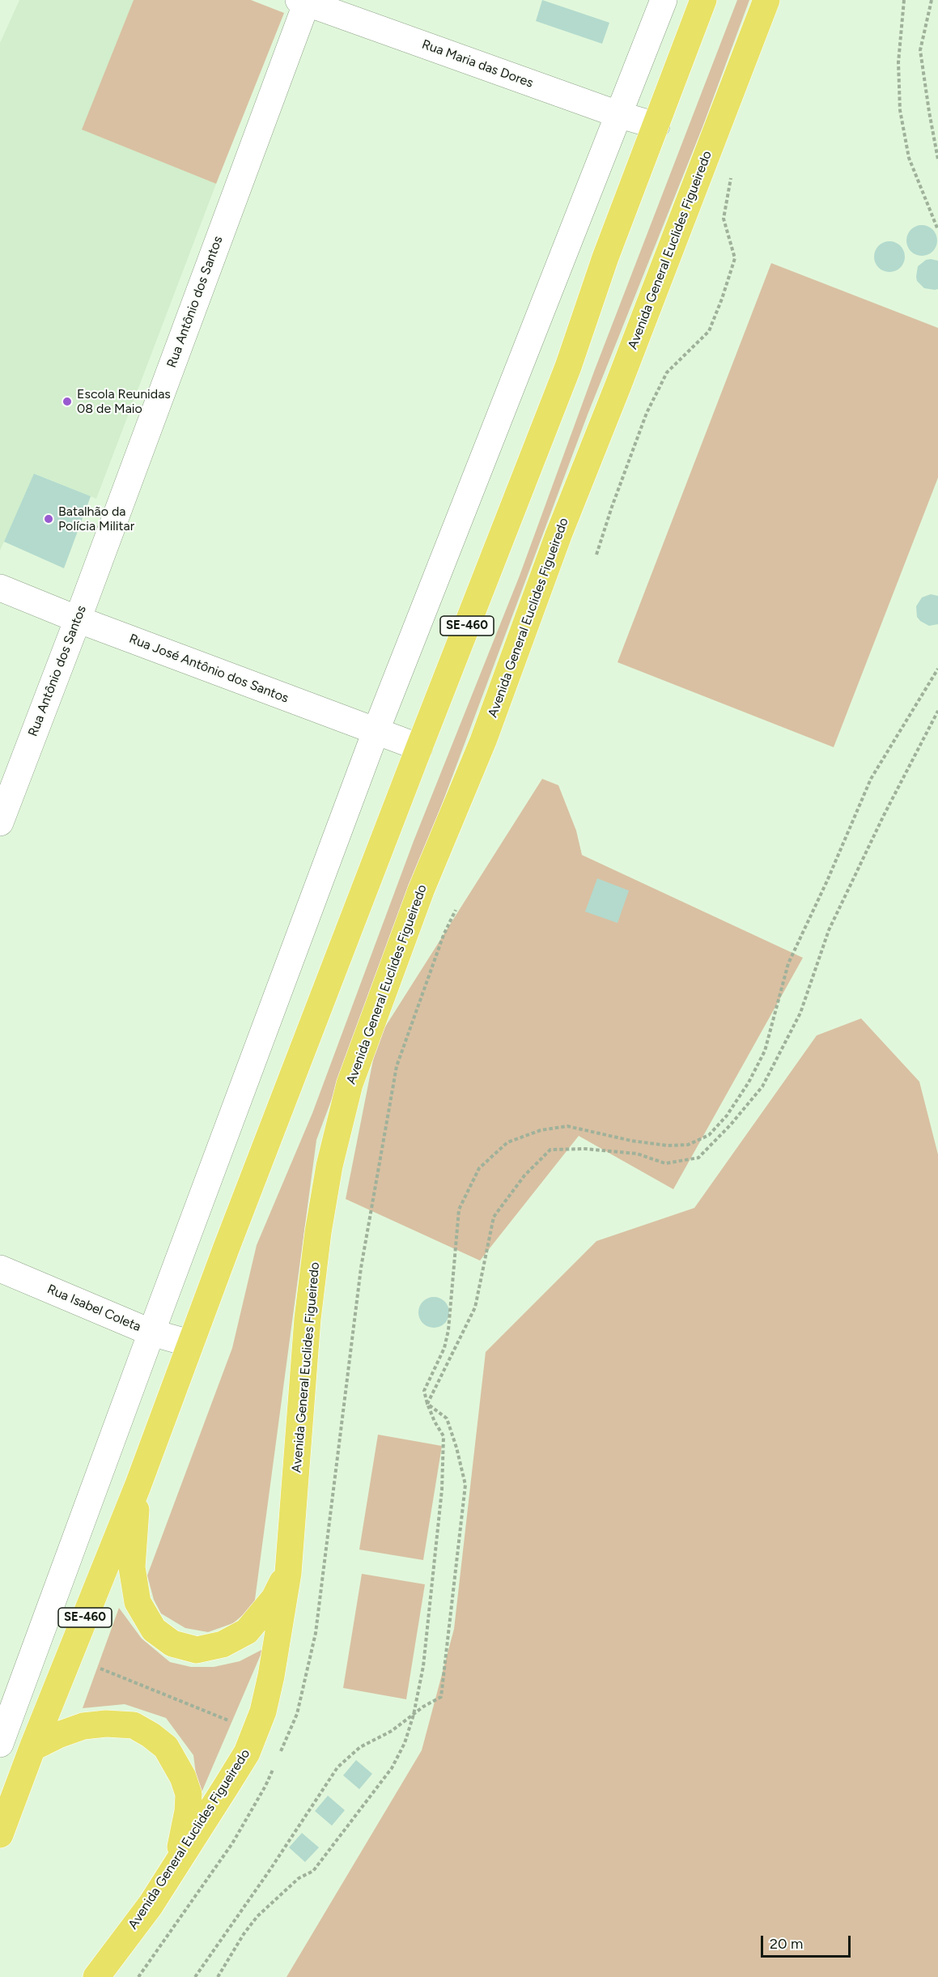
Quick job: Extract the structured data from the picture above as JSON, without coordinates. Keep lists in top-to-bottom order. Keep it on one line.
{"streets":{"main road":["Avenida General Euclides Figueiredo","SE-460"],"street":["Rua Maria das Dores","Rua Antônio dos Santos","Rua José Antônio dos Santos","Rua Isabel Coleta"]},"crossings":[["Rua Maria das Dores","Rua Antônio dos Santos"],["Rua Maria das Dores","SE-460"],["Rua Antônio dos Santos","Rua José Antônio dos Santos"],["SE-460","Rua José Antônio dos Santos"],["SE-460","Rua Isabel Coleta"]],"places":["Escola Reunidas 08 de Maio","Batalhão da Polícia Militar"],"scale_bar":"20 m"}
